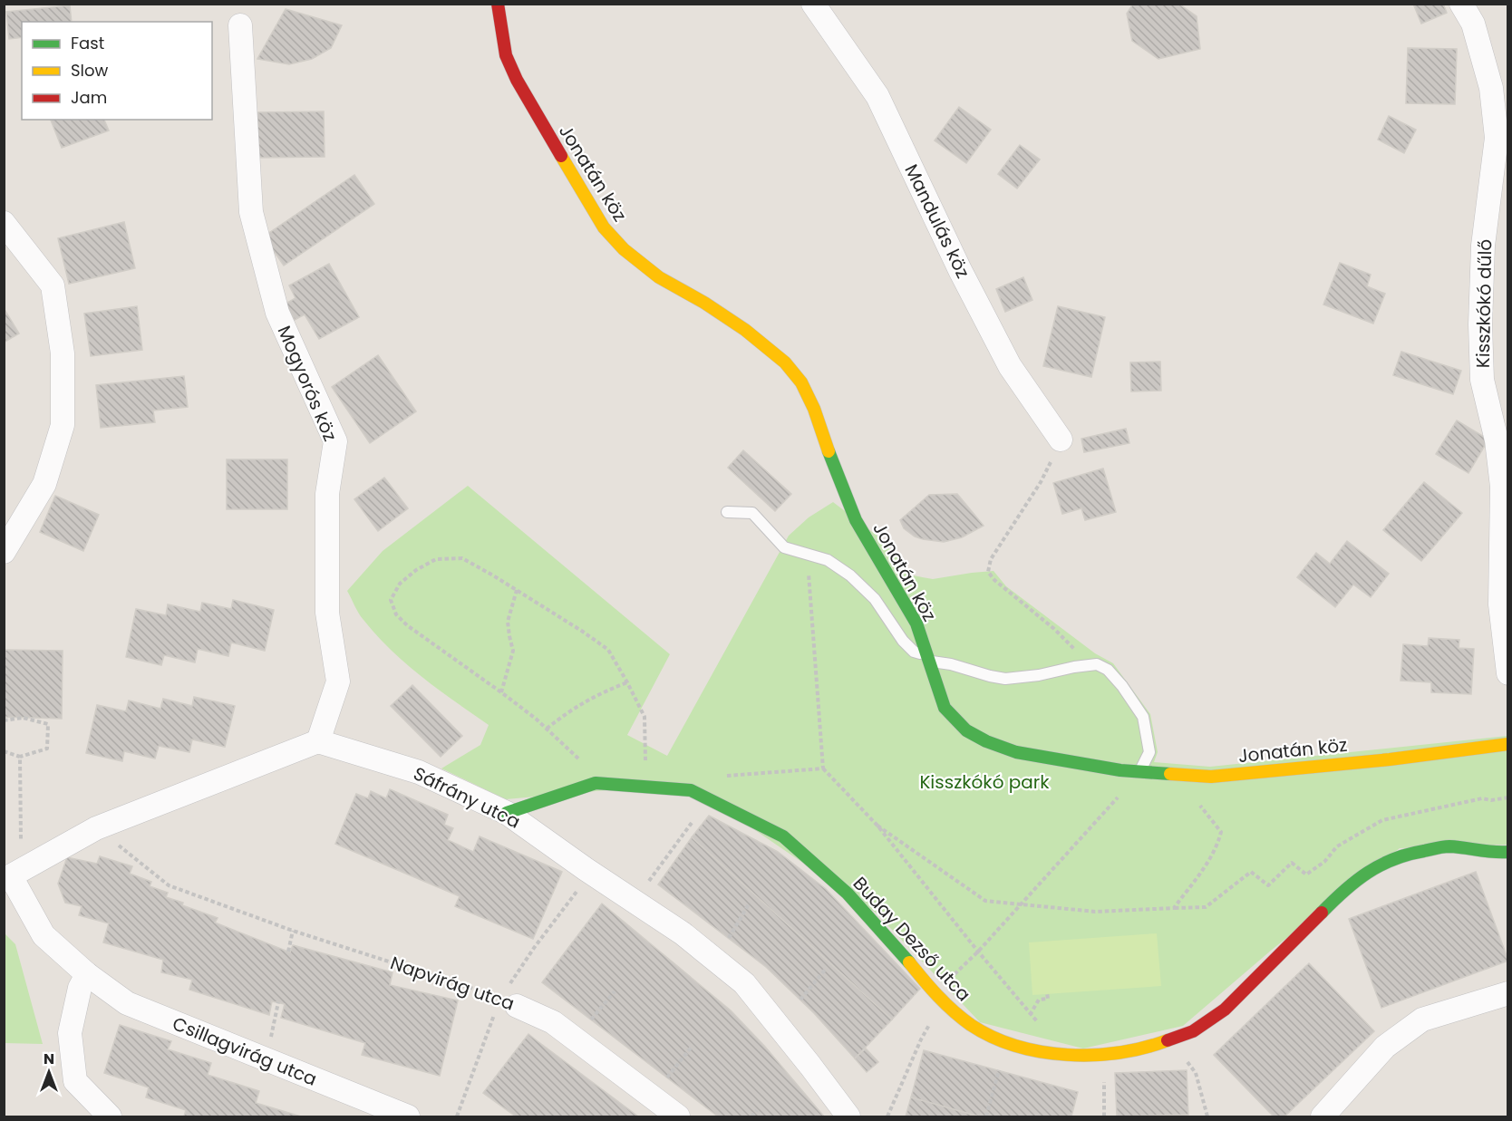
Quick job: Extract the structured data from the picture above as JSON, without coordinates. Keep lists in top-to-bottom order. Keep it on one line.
{"streets":{"street":["Jonatán köz","Mandulás köz","Kisszkókó dűlő","Mogyorós köz","Sáfrány utca","Buday Dezső utca","Napvirág utca","Csillagvirág utca"]},"crossings":[["Mogyorós köz","Sáfrány utca"],["Sáfrány utca","Buday Dezső utca"]],"parks":["Kisszkókó park"],"legend":["Fast","Slow","Jam"],"north":"top"}
